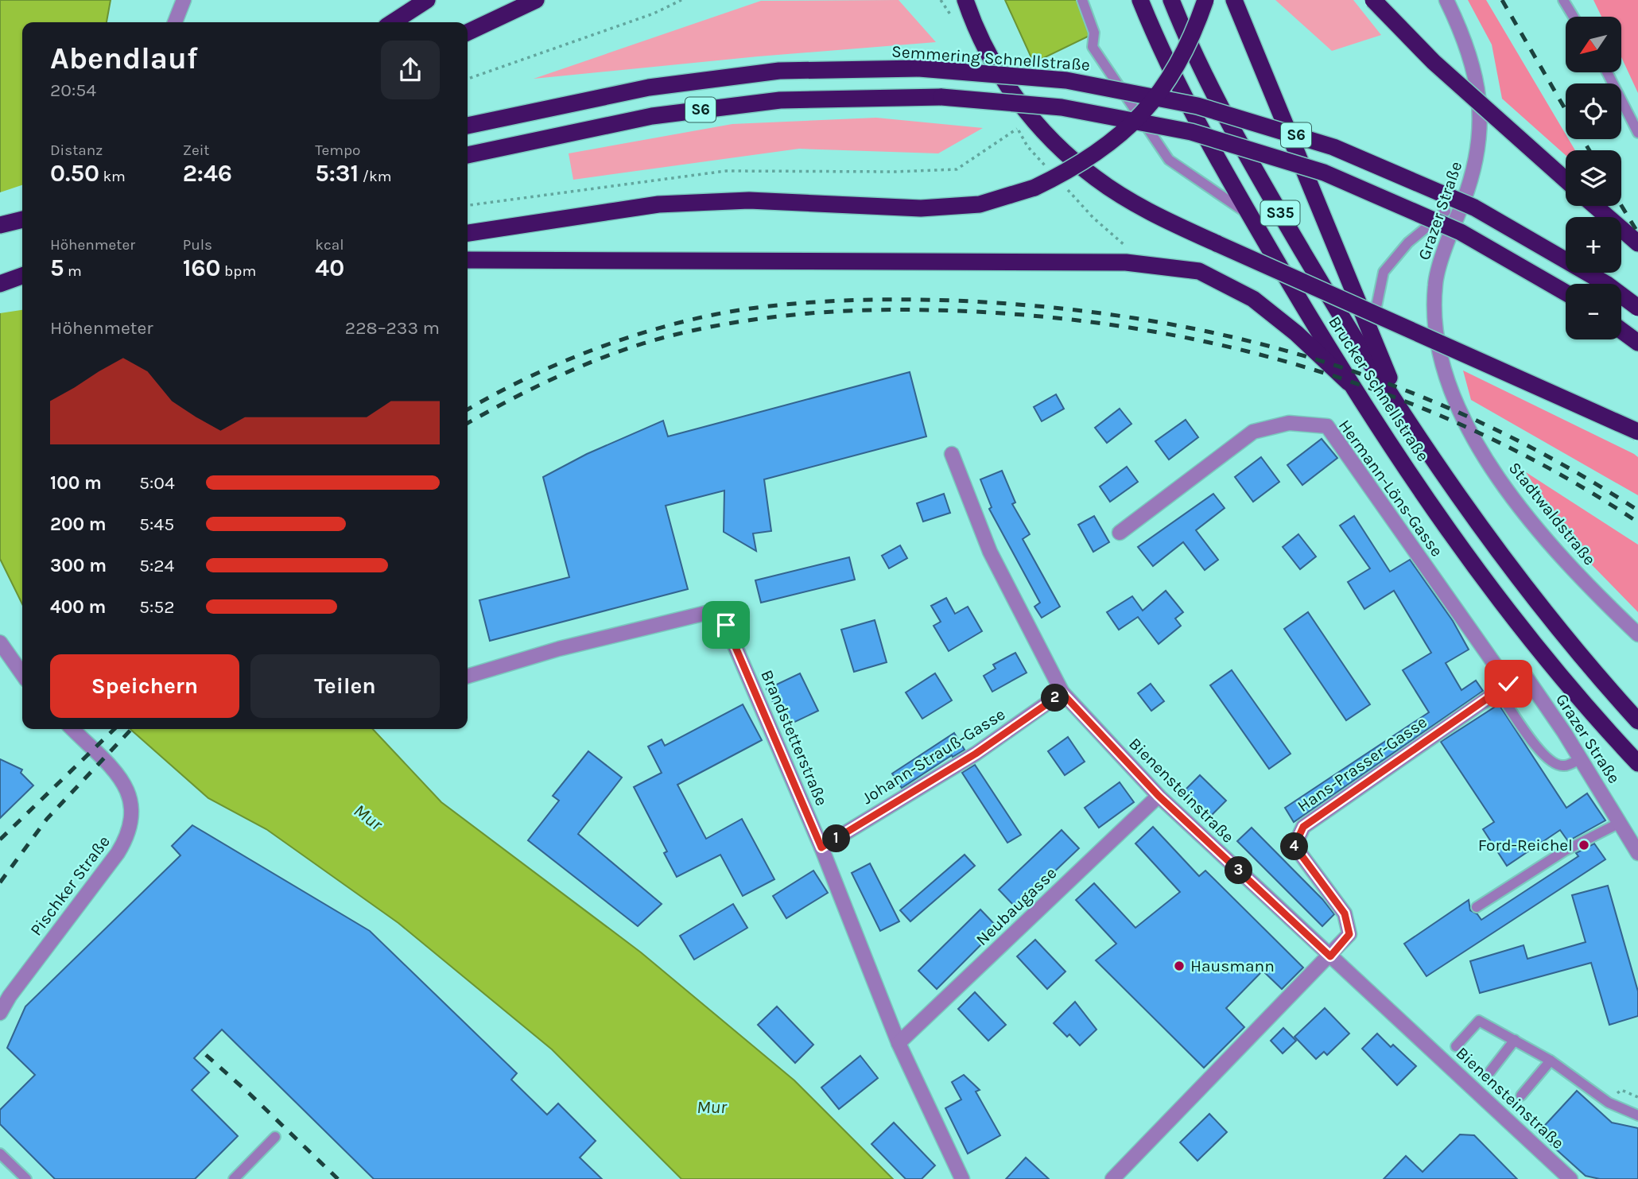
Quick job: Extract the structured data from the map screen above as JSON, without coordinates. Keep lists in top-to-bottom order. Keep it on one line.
{"streets":{"highway":["Semmering Schnellstraße","S6","S35","Brucker Schnellstraße"],"street":["Grazer Straße","Hermann-Löns-Gasse","Stadtwaldstraße","Brandstetterstraße","Johann-Strauß-Gasse","Hans-Prasser-Gasse","Bienensteinstraße","Pischker Straße","Neubaugasse"]},"crossings":[["Grazer Straße","Stadtwaldstraße"],["Grazer Straße","Hans-Prasser-Gasse"],["Hermann-Löns-Gasse","Hans-Prasser-Gasse"],["Brandstetterstraße","Johann-Strauß-Gasse"],["Brandstetterstraße","Neubaugasse"],["Johann-Strauß-Gasse","Bienensteinstraße"],["Hans-Prasser-Gasse","Bienensteinstraße"],["Bienensteinstraße","Neubaugasse"]],"water":["Mur"],"places":["Ford-Reichel","Hausmann"],"north":"bottom left","page":{"map_buttons":["+","−"],"heading":["Abendlauf","20:54"],"stats":[["Distanz","0.50 km"],["Zeit","2:46"],["Tempo","5:31 /km"],["Höhenmeter","5 m"],["Puls","160 bpm"],["kcal","40"]],"chart":["Höhenmeter","228–233 m"],"list":[{"name":"100 m","note":"5:04"},{"name":"200 m","note":"5:45"},{"name":"300 m","note":"5:24"},{"name":"400 m","note":"5:52"}],"buttons":["Speichern","Teilen"],"pins":["2","1","4","3"]}}
